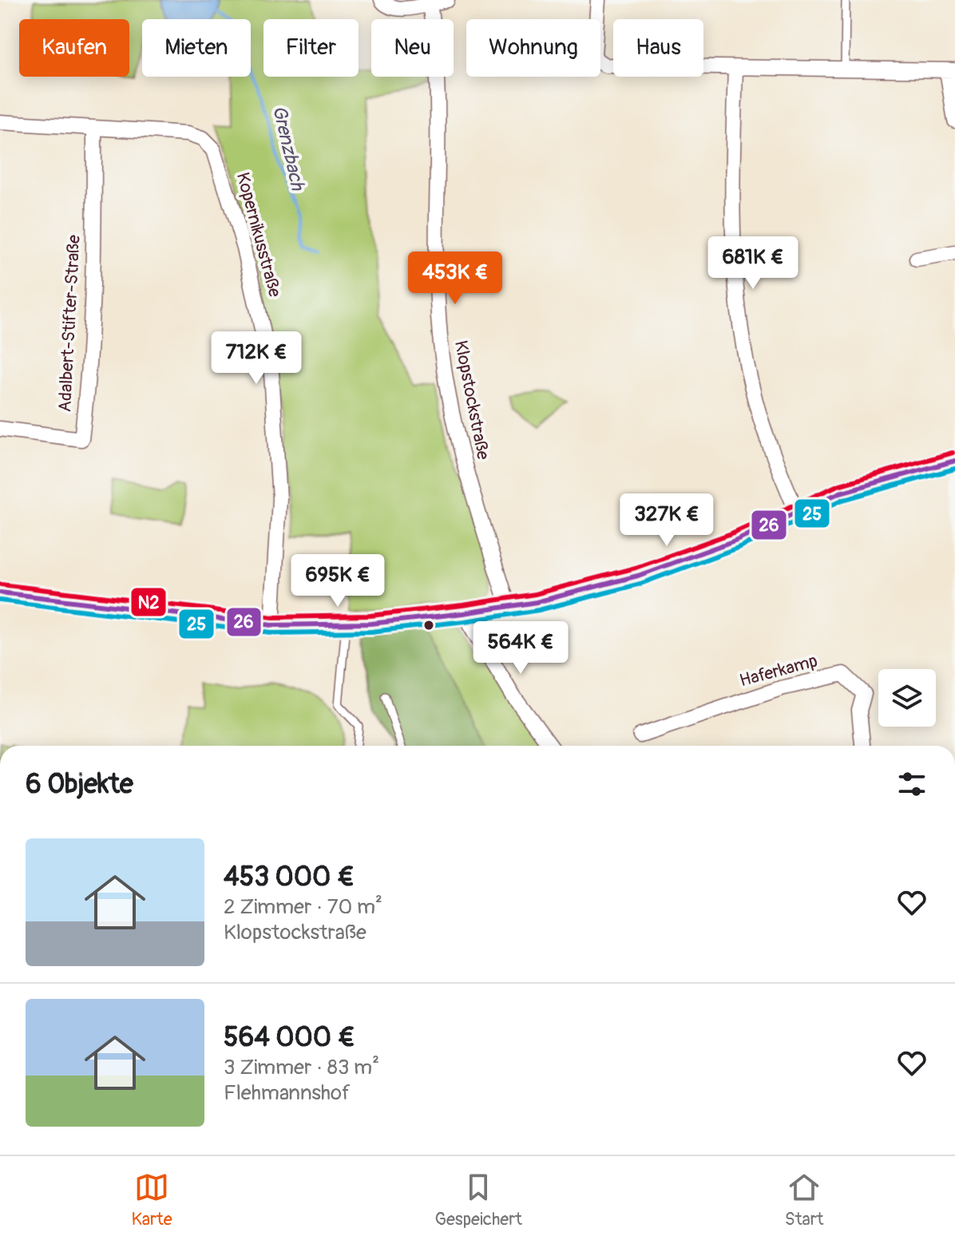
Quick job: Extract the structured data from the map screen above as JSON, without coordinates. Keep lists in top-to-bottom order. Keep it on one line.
{"streets":{"street":["Kopernikusstraße","Adalbert-Stifter-Straße","Klopstockstraße","Haferkamp"]},"crossings":[["Kopernikusstraße","Adalbert-Stifter-Straße"]],"water":["Grenzbach"],"lines":["transit line N2","transit line 26","transit line 25"],"page":{"chip":["Kaufen","Mieten","Filter","Neu","Wohnung","Haus"],"price":["681K €","453K €","712K €","327K €","695K €","564K €"],"heading":"6 Objekte","list":[{"name":"453 000 €","note":"2 Zimmer · 70 m² · Klopstockstraße"},{"name":"564 000 €","note":"3 Zimmer · 83 m² · Flehmannshof"}],"tabs":["Karte","Gespeichert","Start"]}}
